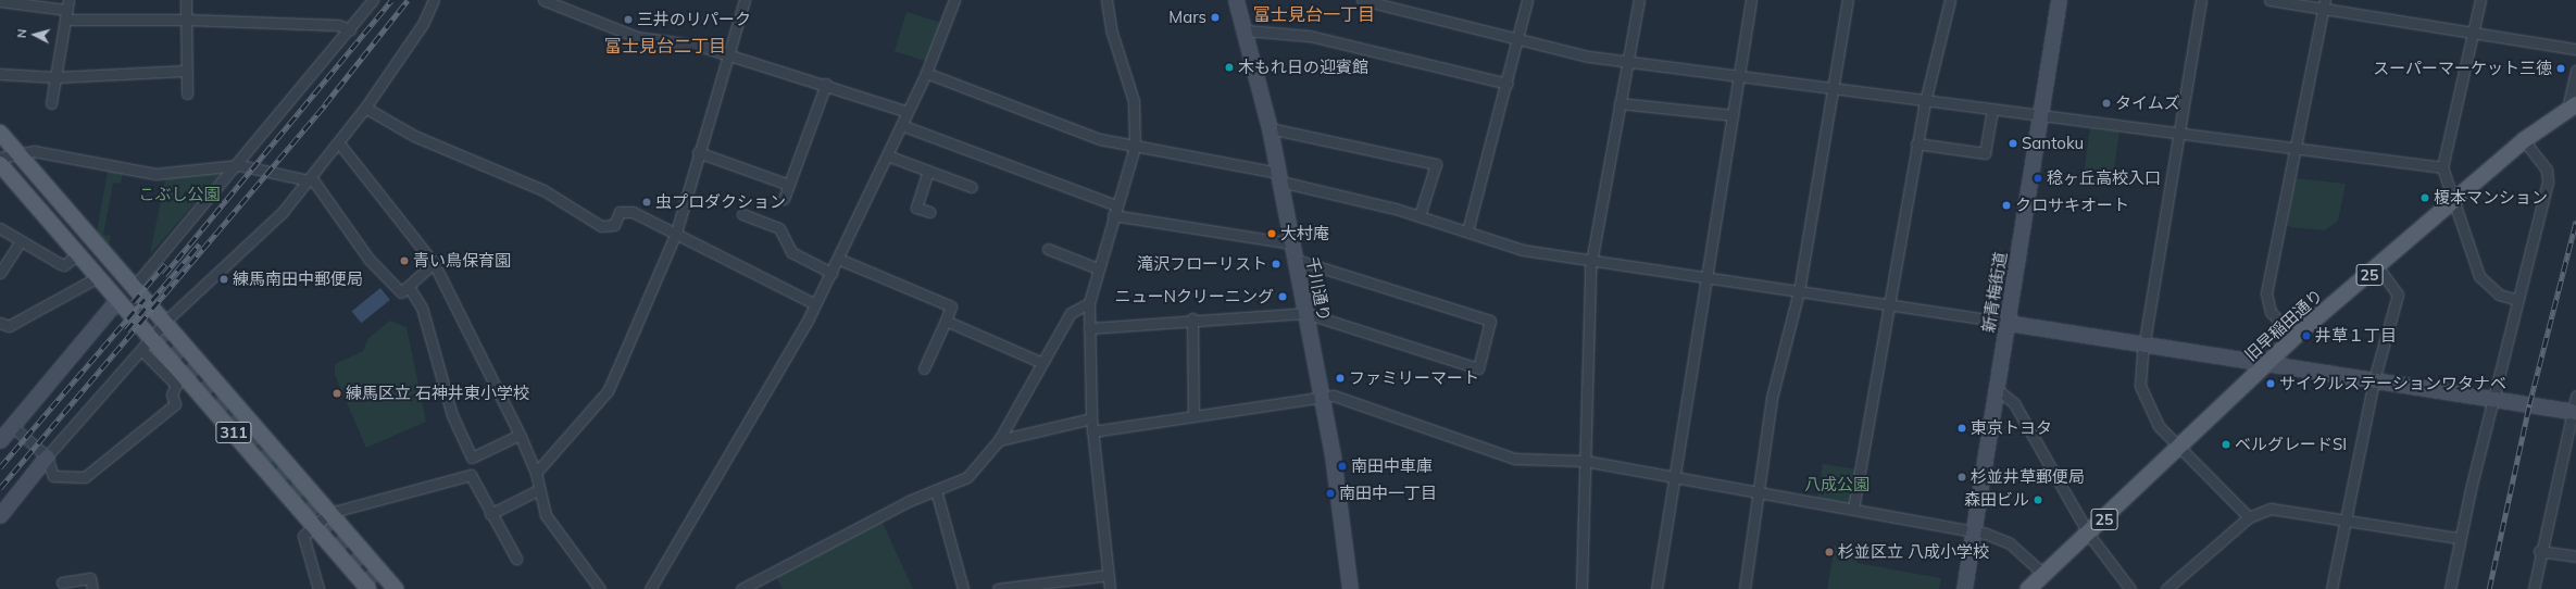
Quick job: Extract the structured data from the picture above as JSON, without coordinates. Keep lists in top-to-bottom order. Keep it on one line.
{"streets":{"main road":["25","千川通り","新青梅街道","旧早稲田通り","311"]},"districts":["富士見台一丁目","富士見台二丁目"],"parks":["こぶし公園","八成公園"],"places":["Mars","三井のリパーク","木もれ日の迎賓館","スーパーマーケット三徳","タイムズ","Santoku","稔ヶ丘高校入口","榎本マンション","虫プロダクション","クロサキオート","大村庵","青い鳥保育園","滝沢フローリスト","練馬南田中郵便局","ニューNクリーニング","井草１丁目","ファミリーマート","サイクルステーションワタナベ","練馬区立 石神井東小学校","東京トヨタ","ベルグレードSI","南田中車庫","杉並井草郵便局","南田中一丁目","森田ビル","杉並区立 八成小学校"],"north":"left"}
